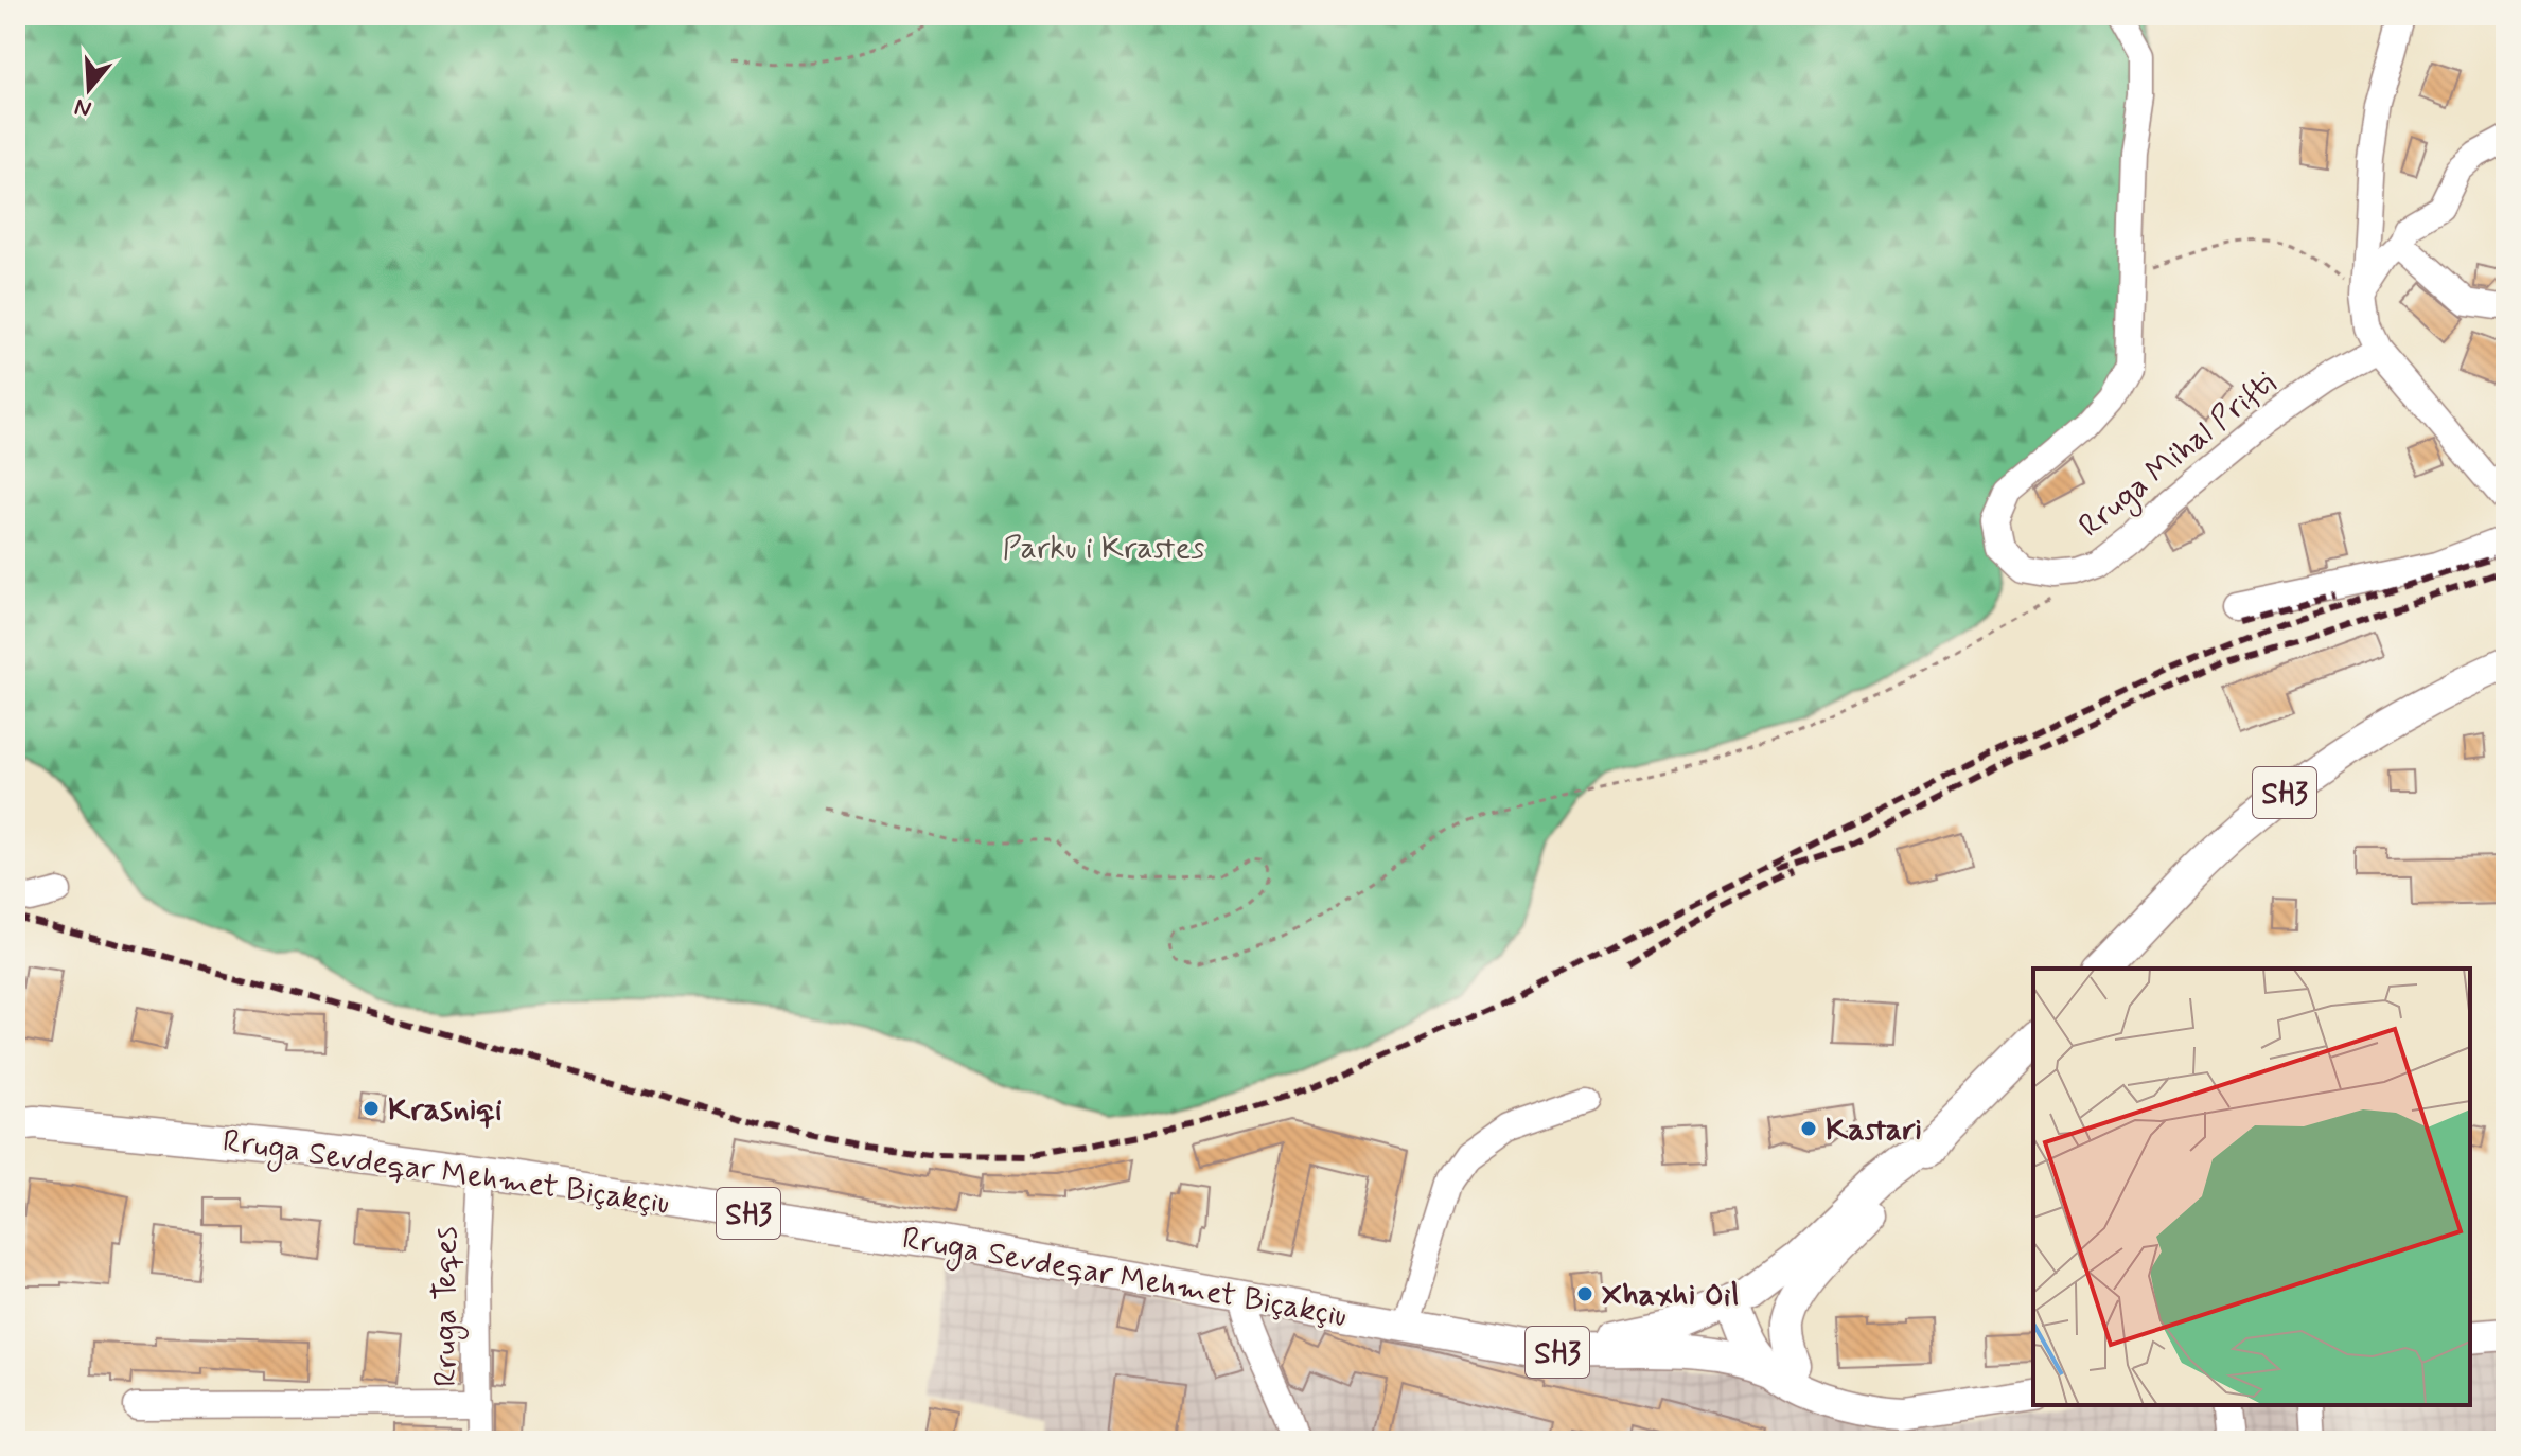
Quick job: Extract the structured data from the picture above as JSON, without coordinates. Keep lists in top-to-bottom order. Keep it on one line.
{"streets":{"main road":["SH3","Rruga Sevdeqar Mehmet Biçakçiu"],"street":["Rruga Mihal Prifti","Rruga Teqes"]},"crossings":[["SH3","Rruga Sevdeqar Mehmet Biçakçiu"],["Rruga Sevdeqar Mehmet Biçakçiu","Rruga Teqes"]],"parks":["Parku i Krastes"],"places":["Krasniqi","Kastari","Xhaxhi Oil"],"north":"bottom"}
